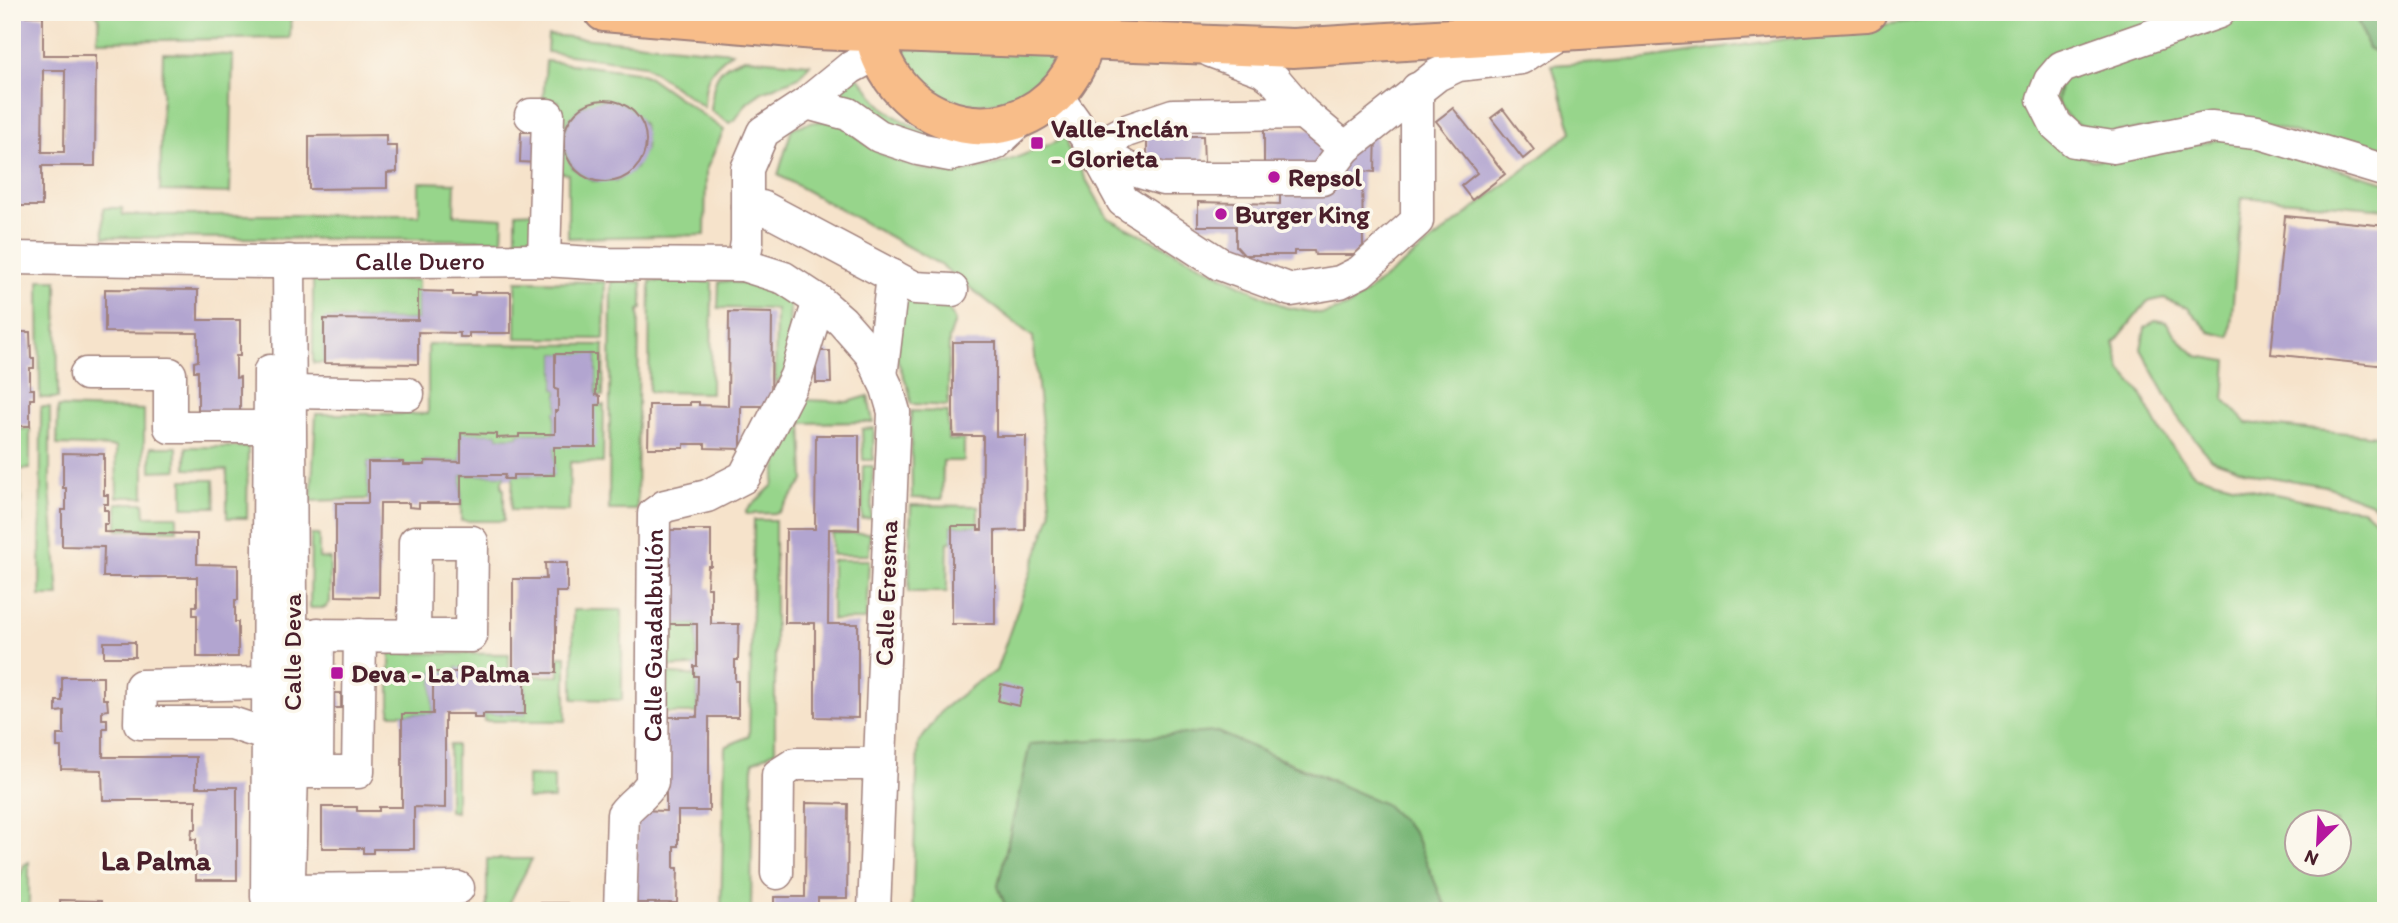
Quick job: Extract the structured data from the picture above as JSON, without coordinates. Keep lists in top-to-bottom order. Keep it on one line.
{"streets":{"street":["Calle Duero","Calle Eresma","Calle Guadalbullón","Calle Deva"]},"crossings":[["Calle Duero","Calle Eresma"],["Calle Duero","Calle Guadalbullón"],["Calle Duero","Calle Deva"],["Calle Eresma","Calle Guadalbullón"]],"districts":["La Palma"],"places":{"transit":["Valle-Inclán - Glorieta","Deva - La Palma"],"other":["Repsol","Burger King"]},"north":"bottom left"}
